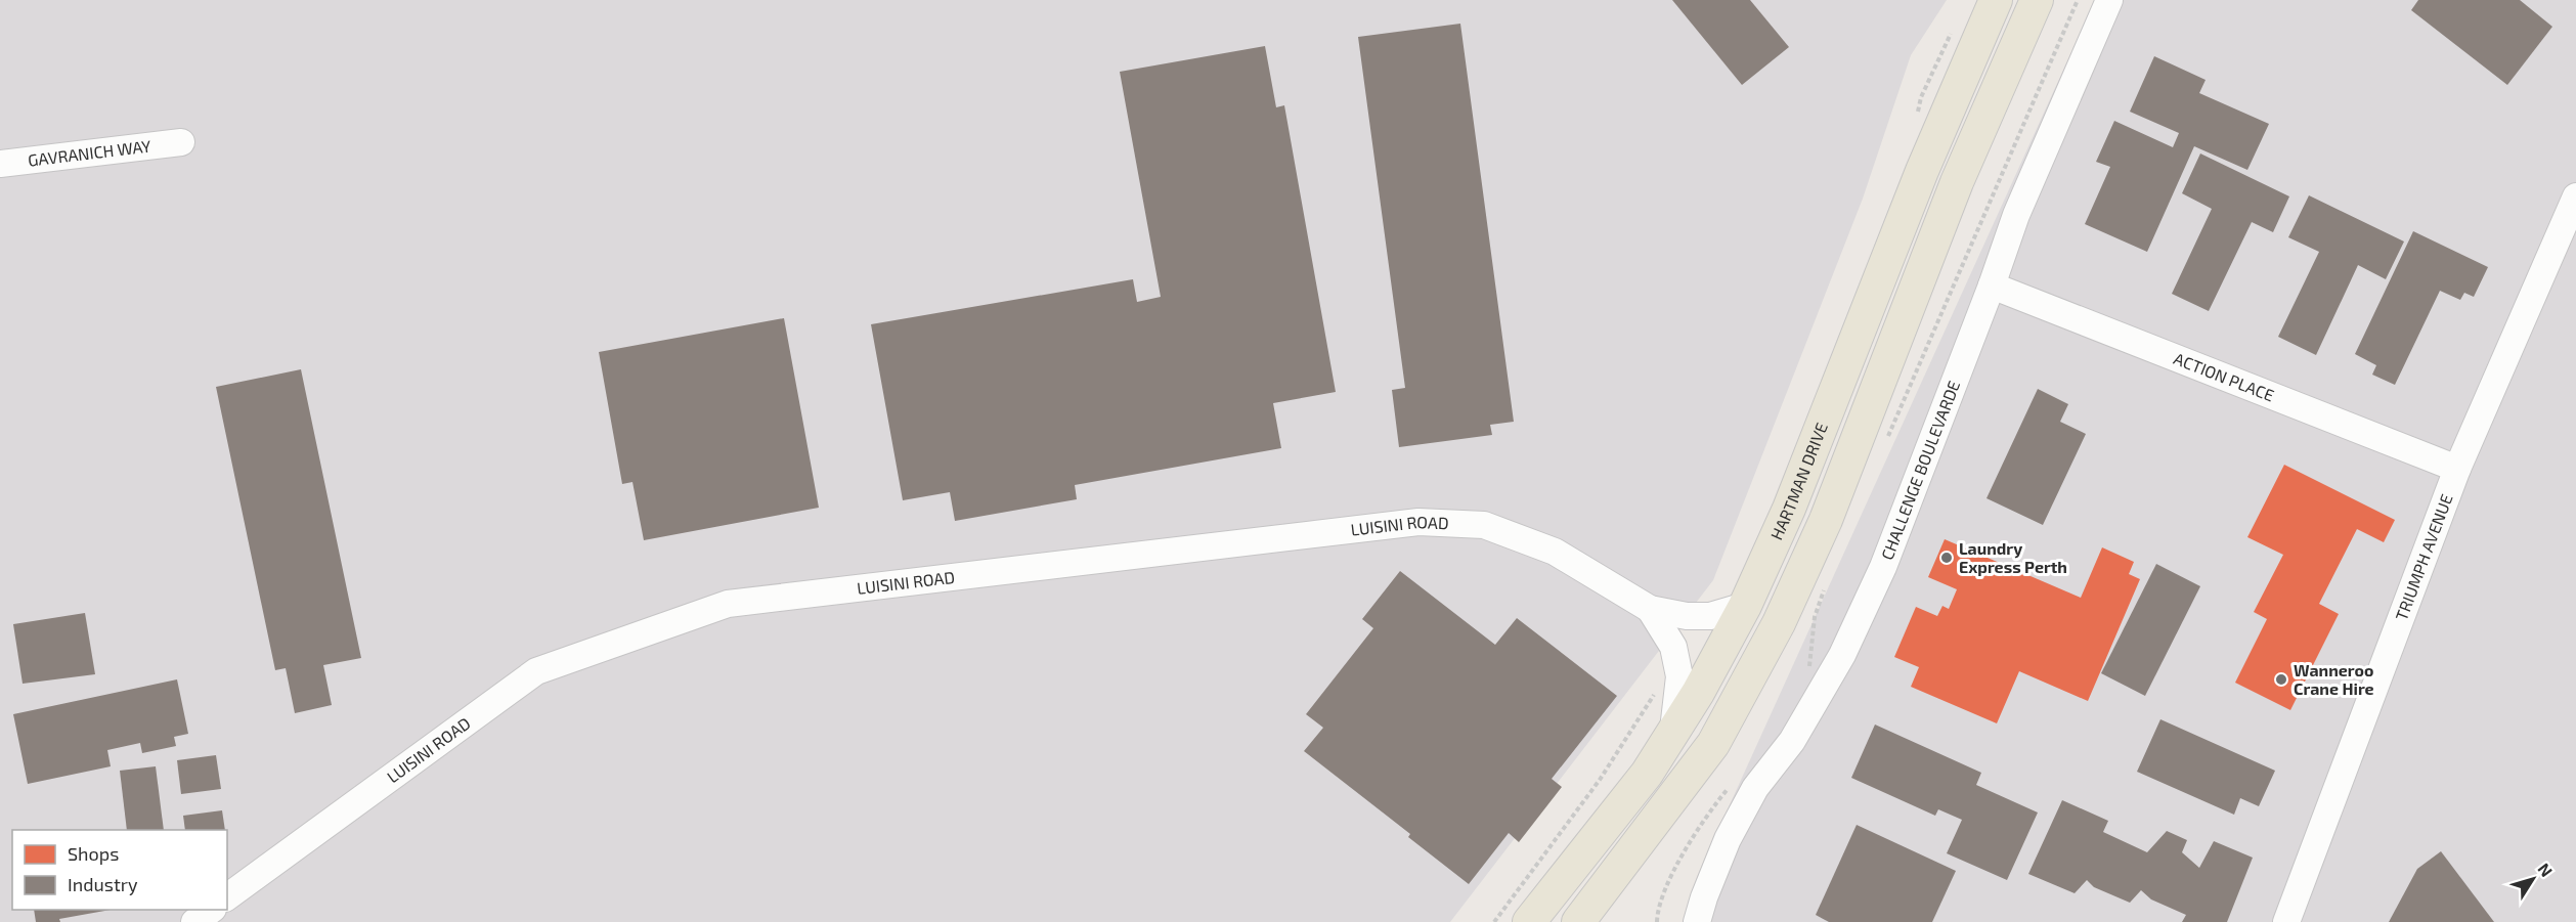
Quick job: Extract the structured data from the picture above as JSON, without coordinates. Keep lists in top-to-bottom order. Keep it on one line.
{"streets":{"main road":["HARTMAN DRIVE"],"street":["GAVRANICH WAY","ACTION PLACE","CHALLENGE BOULEVARDE","LUISINI ROAD","TRIUMPH AVENUE"]},"crossings":[["ACTION PLACE","CHALLENGE BOULEVARDE"],["ACTION PLACE","TRIUMPH AVENUE"],["HARTMAN DRIVE","LUISINI ROAD"]],"places":["Laundry Express Perth","Wanneroo Crane Hire"],"legend":["Shops","Industry"],"north":"top right"}
